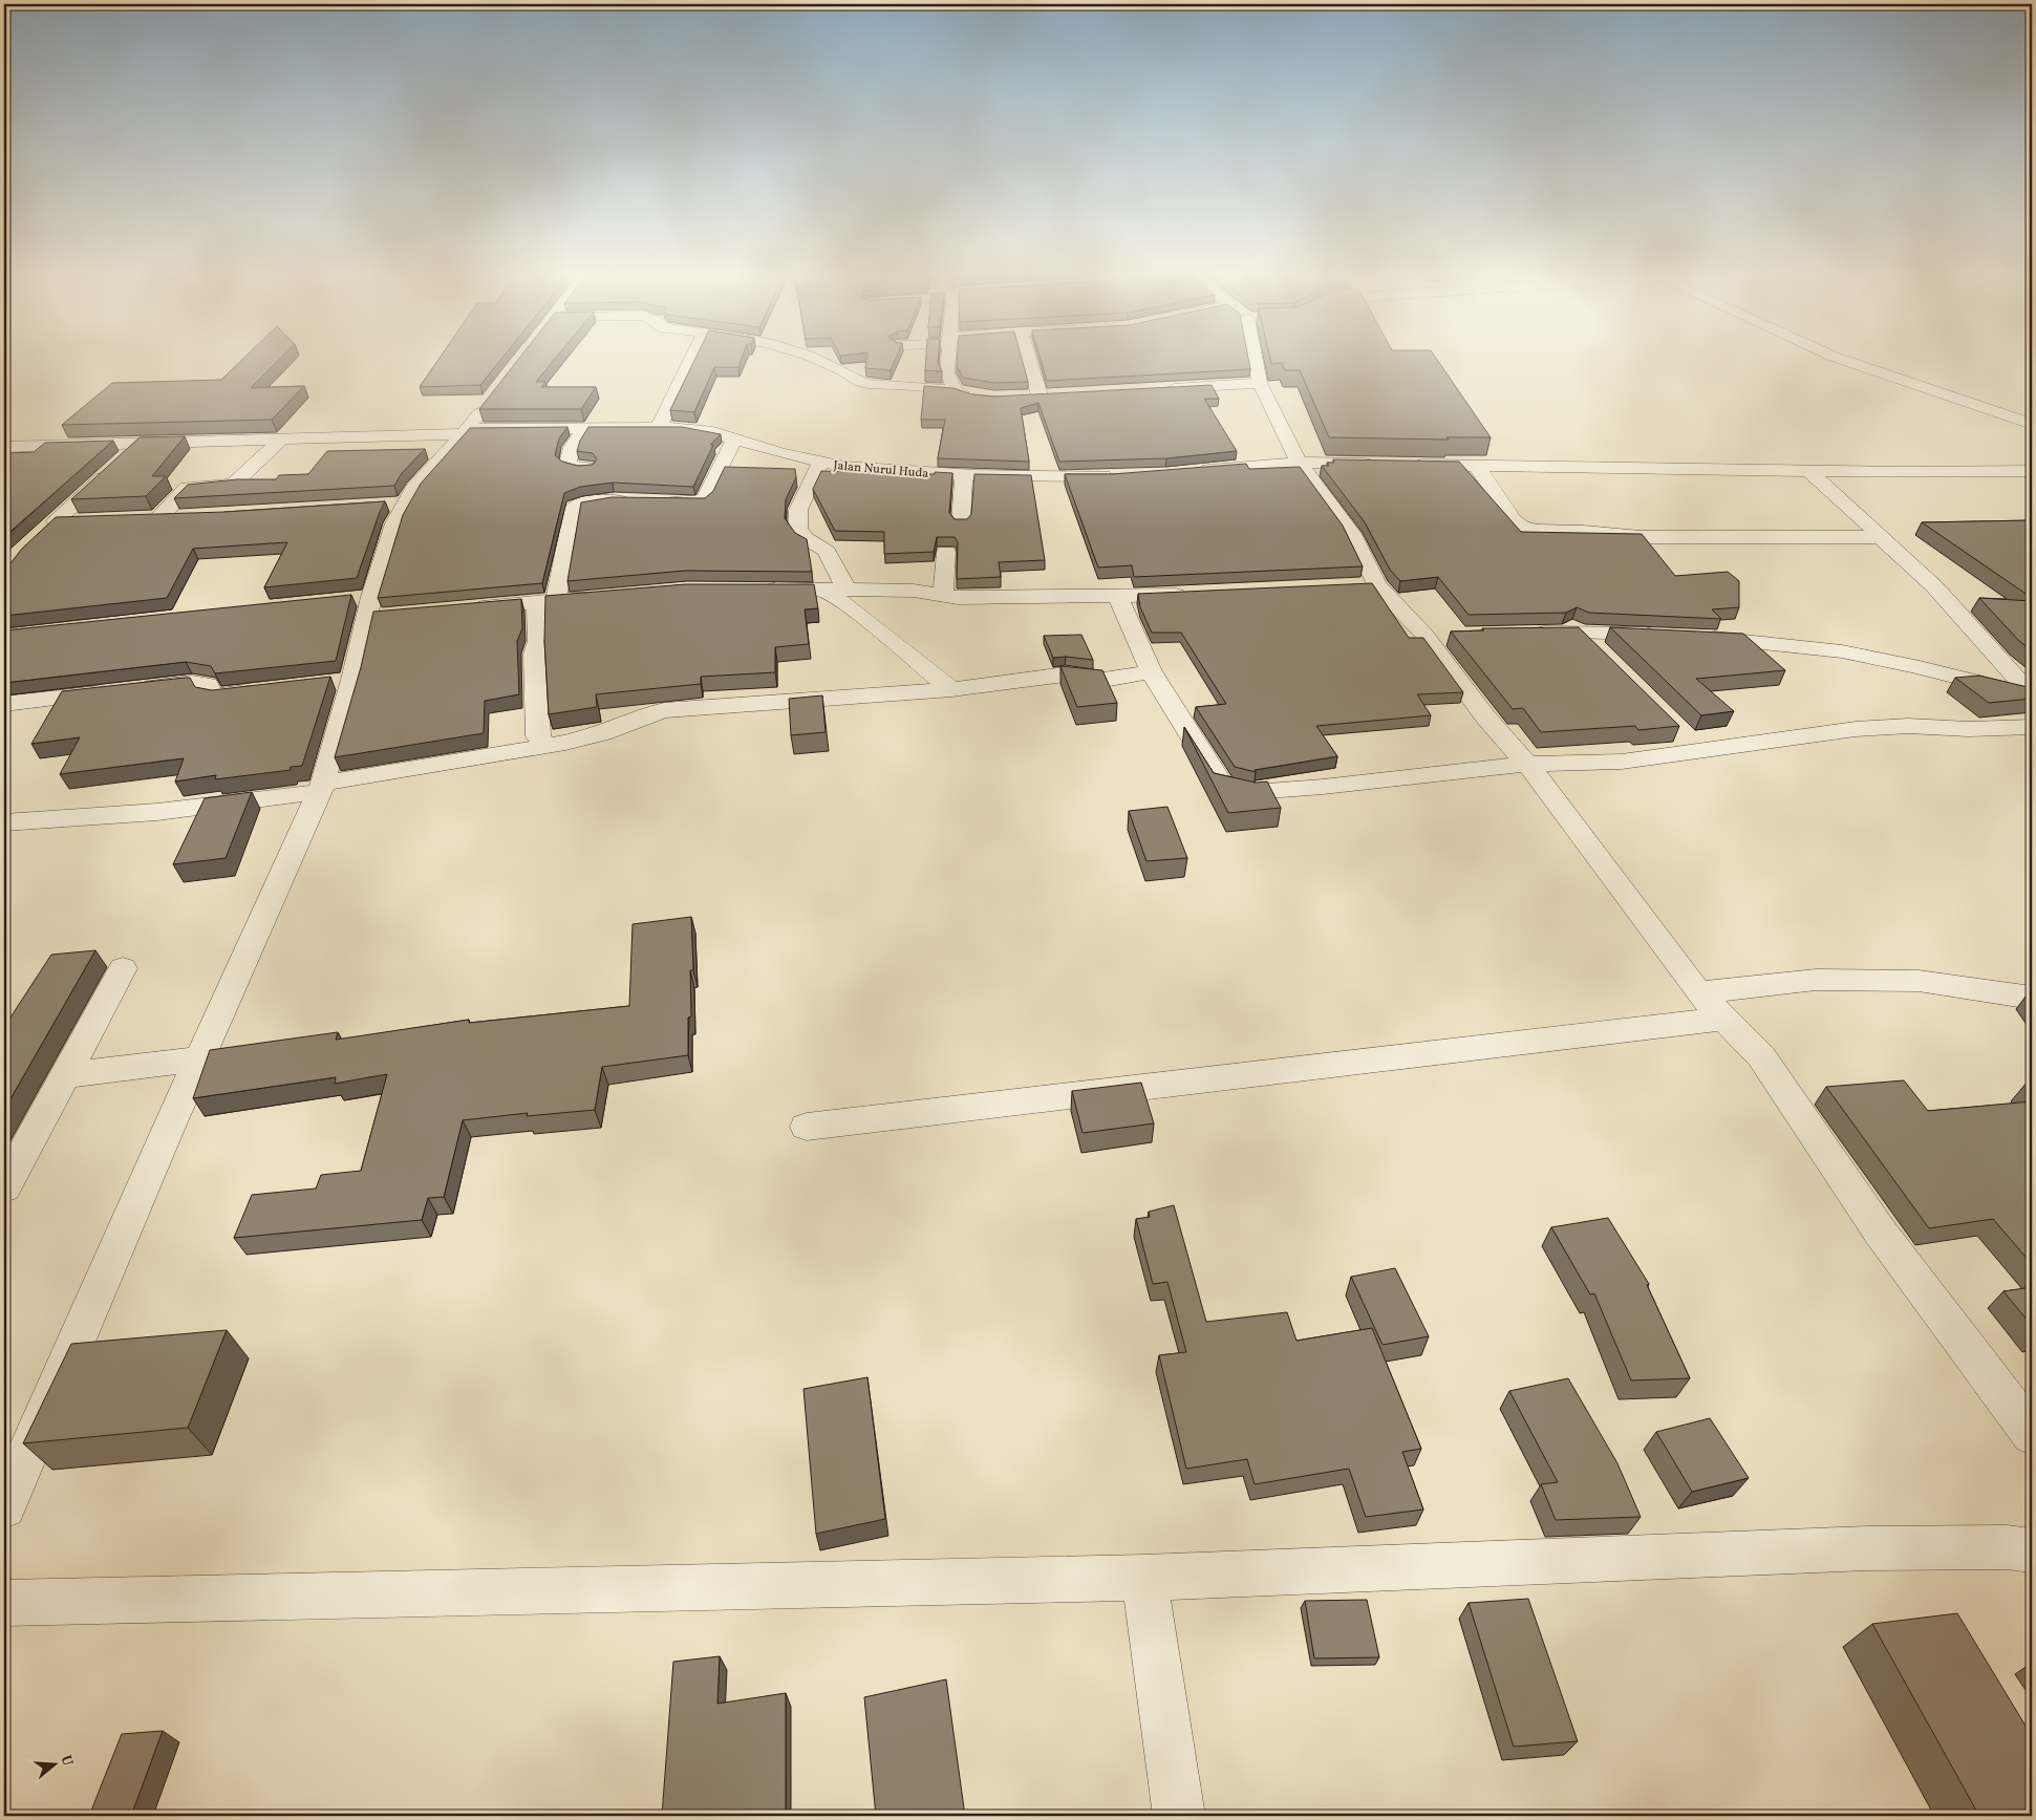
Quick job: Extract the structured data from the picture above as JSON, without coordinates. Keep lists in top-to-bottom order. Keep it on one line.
{"streets":{"street":["Jalan Nurul Huda"]},"north":"right"}
